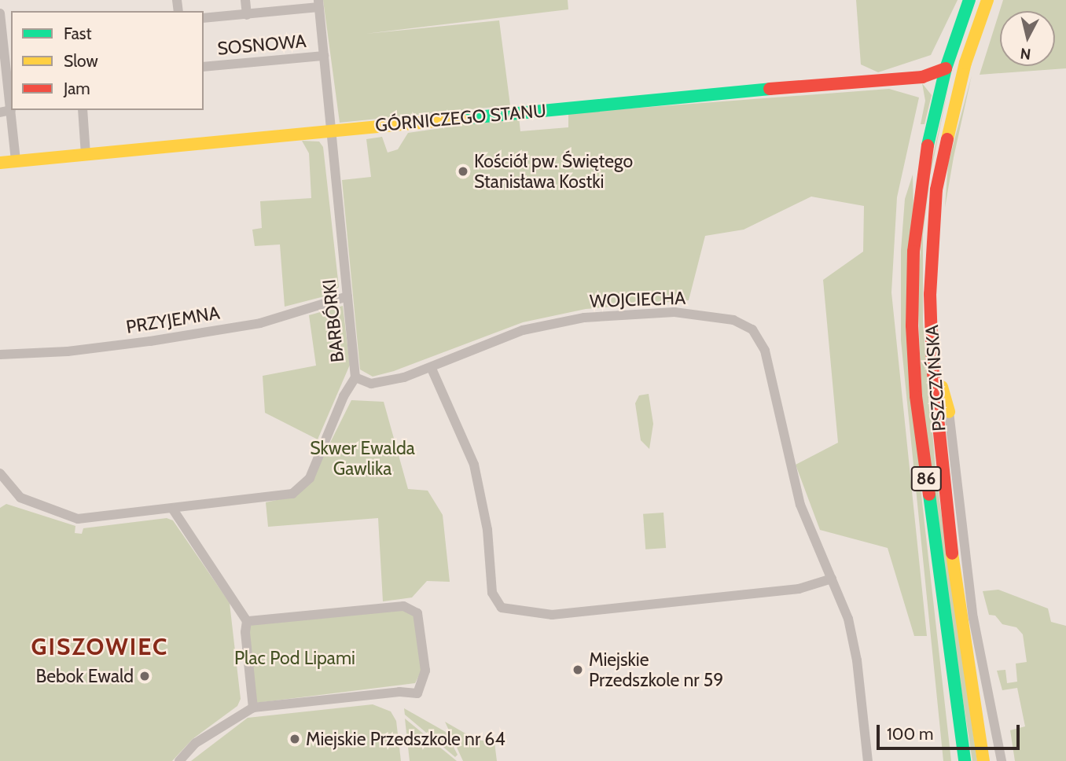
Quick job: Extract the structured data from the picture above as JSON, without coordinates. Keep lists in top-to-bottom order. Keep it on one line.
{"streets":{"main road":["GÓRNICZEGO STANU","PSZCZYŃSKA","86"],"street":["SOSNOWA","WOJCIECHA","PRZYJEMNA","BARBÓRKI"]},"crossings":[["SOSNOWA","BARBÓRKI"],["GÓRNICZEGO STANU","BARBÓRKI"],["GÓRNICZEGO STANU","PSZCZYŃSKA"],["WOJCIECHA","BARBÓRKI"],["PRZYJEMNA","BARBÓRKI"]],"districts":["GISZOWIEC"],"parks":["Skwer Ewalda Gawlika","Plac Pod Lipami"],"places":["Kościół pw. Świętego Stanisława Kostki","Miejskie Przedszkole nr 59","Bebok Ewald","Miejskie Przedszkole nr 64"],"legend":["Fast","Slow","Jam"],"scale_bar":"100 m","north":"bottom"}
